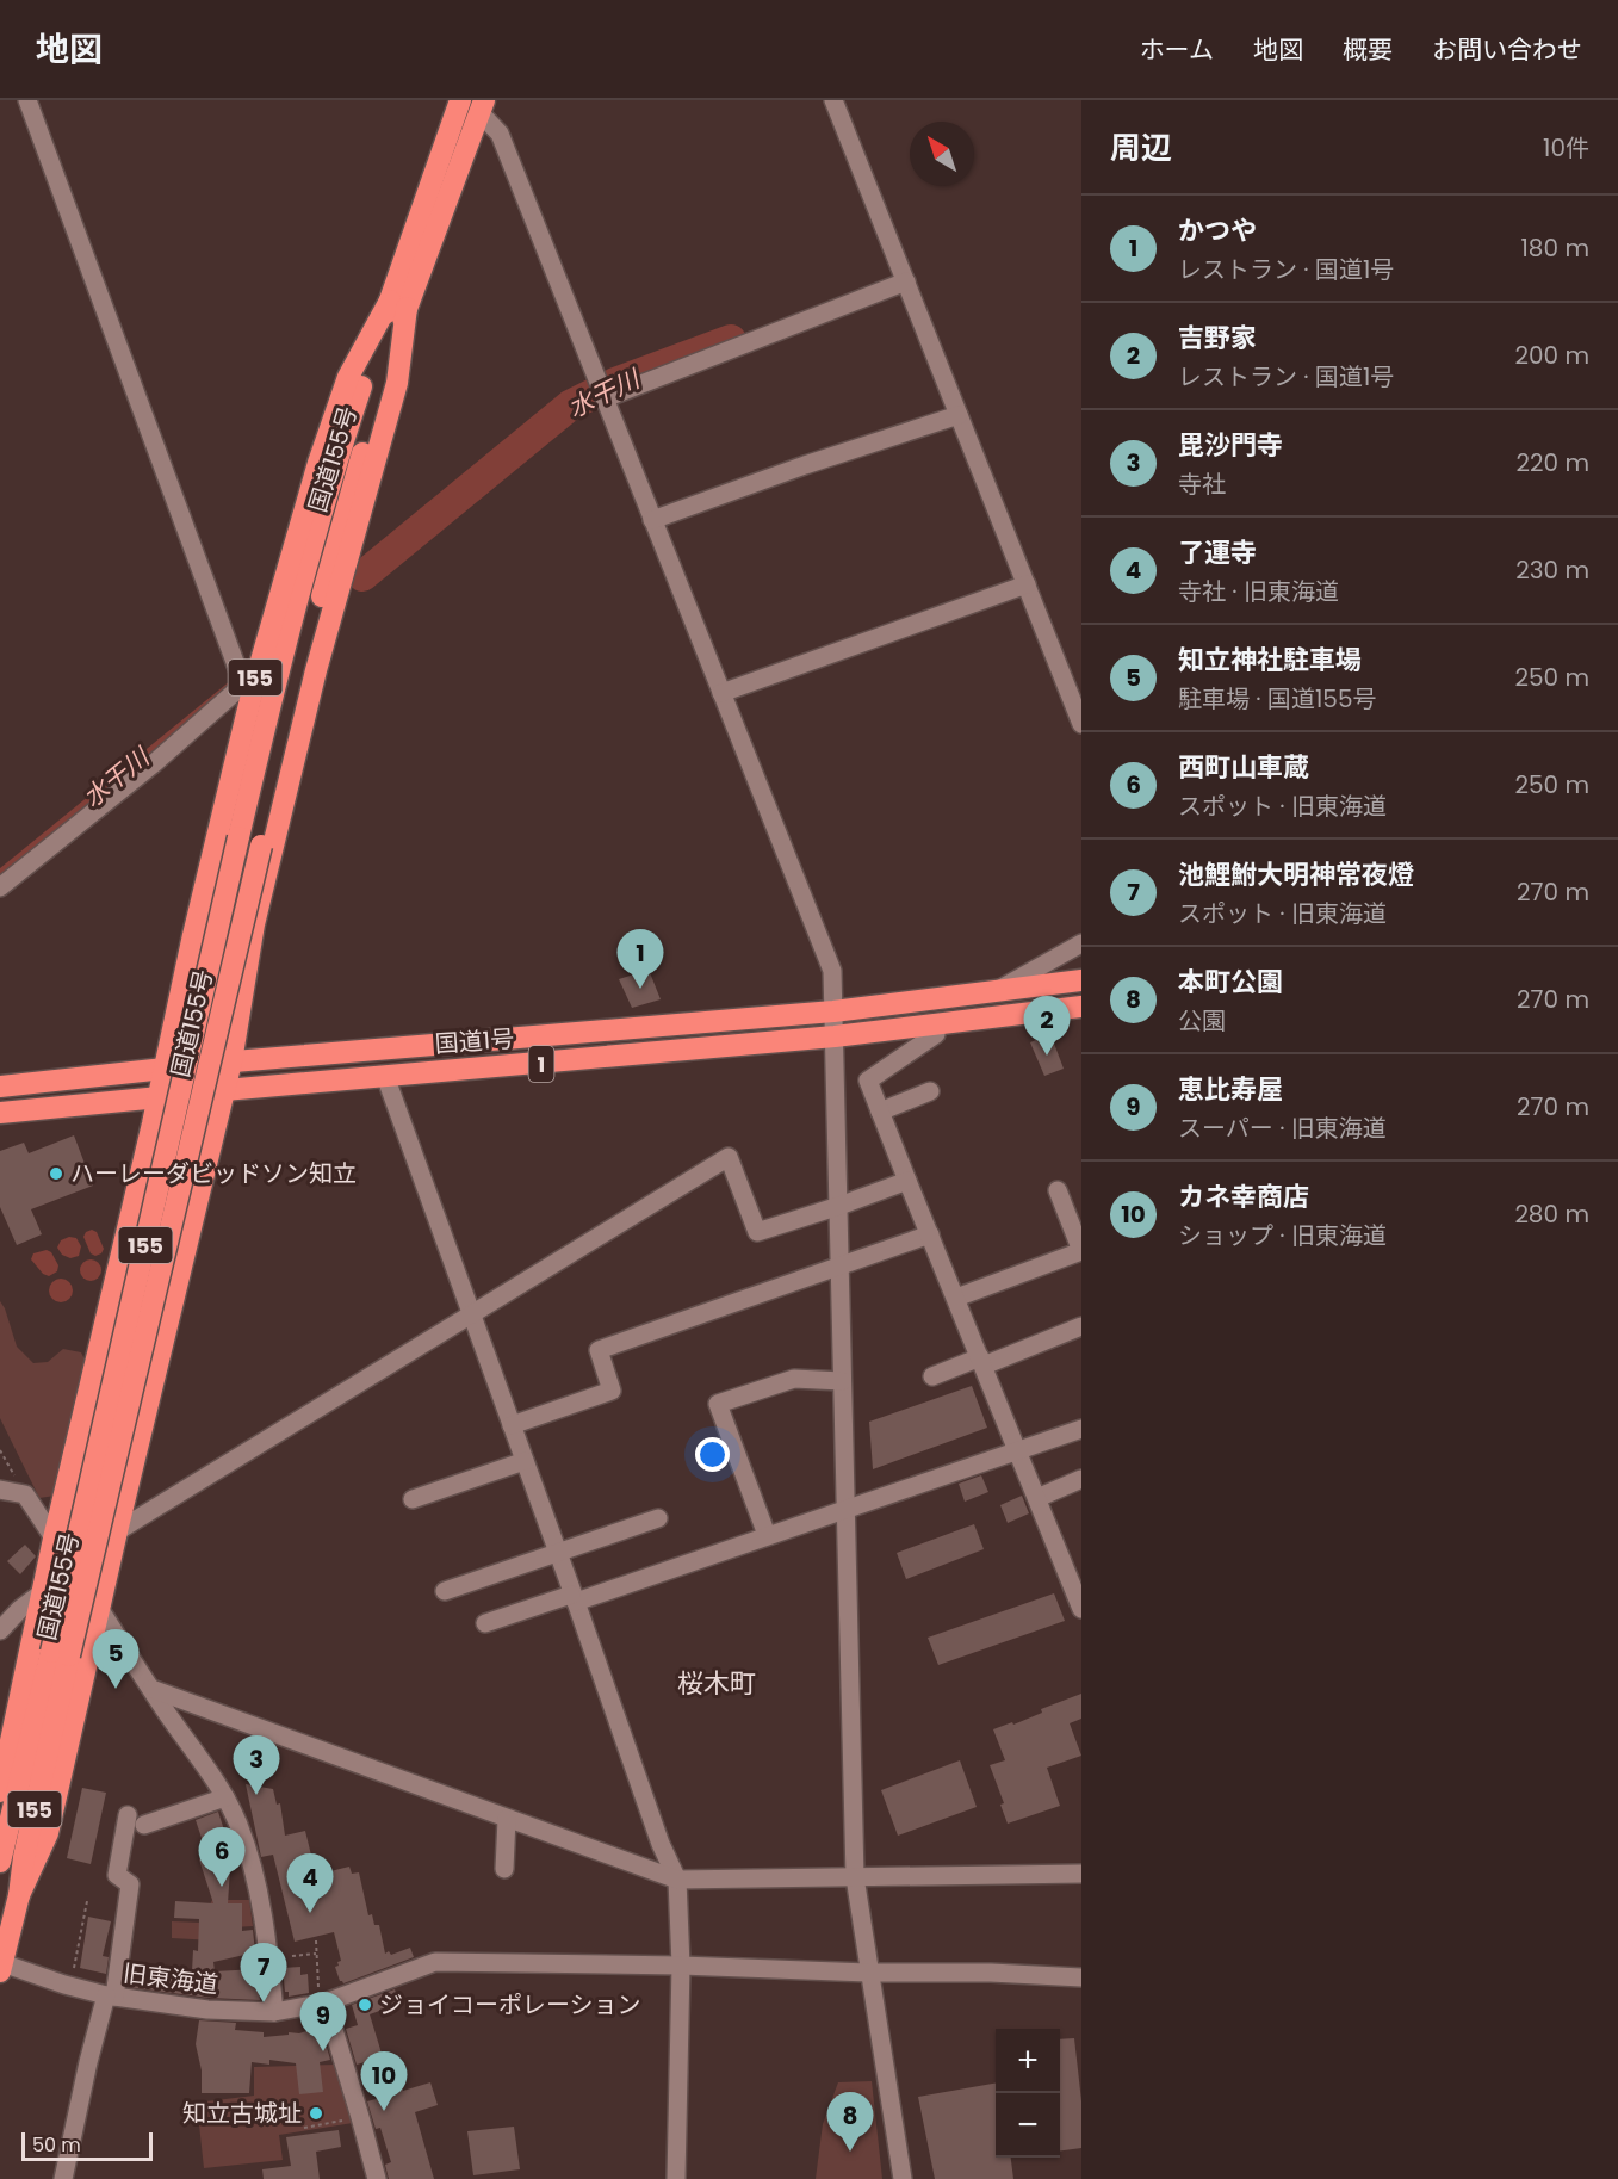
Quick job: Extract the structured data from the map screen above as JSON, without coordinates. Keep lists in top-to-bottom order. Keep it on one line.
{"streets":{"highway":["国道155号","155","国道1号","1"],"street":["旧東海道"]},"crossings":[["国道155号","155"],["国道155号","旧東海道"],["155","国道1号"]],"districts":["桜木町"],"water":["水干川"],"places":["ハーレーダビッドソン知立","ジョイコーポレーション","知立古城址"],"scale_bar":"50 m","north":"top left","page":{"header":"地図","nav":["ホーム","地図","概要","お問い合わせ"],"heading":["周辺","10件"],"list":[{"mark":"1","name":"かつや","note":"レストラン · 国道1号","value":"180 m"},{"mark":"2","name":"吉野家","note":"レストラン · 国道1号","value":"200 m"},{"mark":"3","name":"毘沙門寺","note":"寺社","value":"220 m"},{"mark":"4","name":"了運寺","note":"寺社 · 旧東海道","value":"230 m"},{"mark":"5","name":"知立神社駐車場","note":"駐車場 · 国道155号","value":"250 m"},{"mark":"6","name":"西町山車蔵","note":"スポット · 旧東海道","value":"250 m"},{"mark":"7","name":"池鯉鮒大明神常夜燈","note":"スポット · 旧東海道","value":"270 m"},{"mark":"8","name":"本町公園","note":"公園","value":"270 m"},{"mark":"9","name":"恵比寿屋","note":"スーパー · 旧東海道","value":"270 m"},{"mark":"10","name":"カネ幸商店","note":"ショップ · 旧東海道","value":"280 m"}],"pins":["1","2","5","3","6","4","7","9","10","8"],"map_buttons":["+","−"],"scale":"50 m"}}
